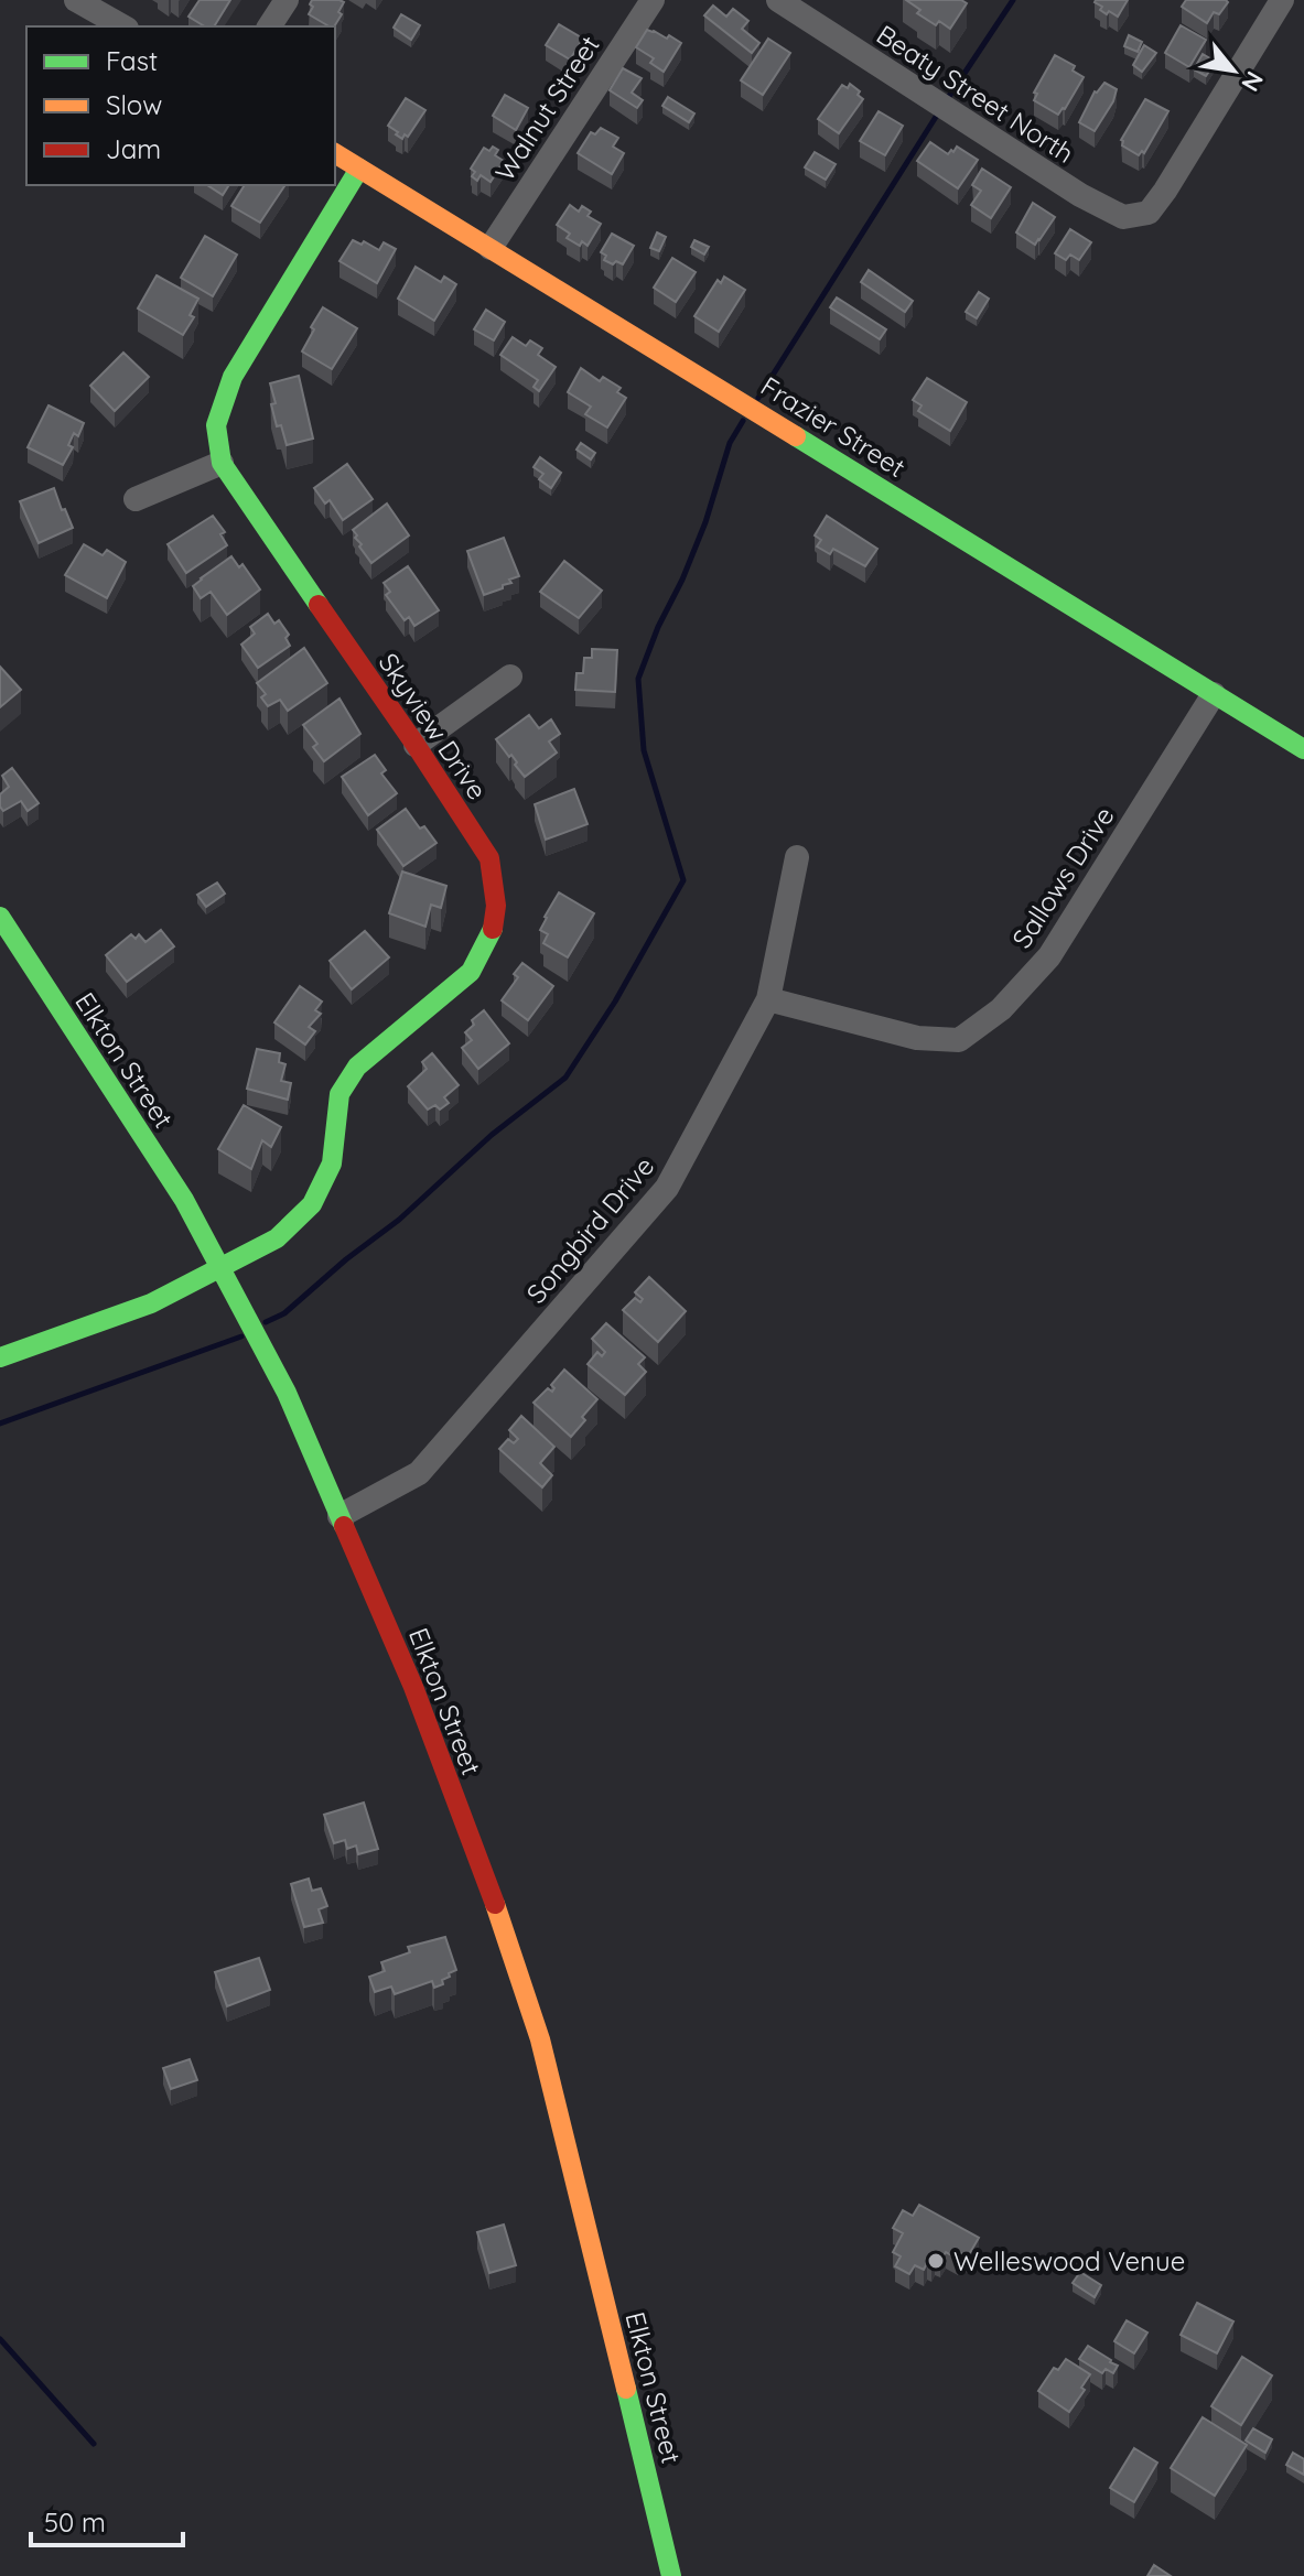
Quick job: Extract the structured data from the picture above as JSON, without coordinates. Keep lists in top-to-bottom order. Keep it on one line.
{"streets":{"street":["Beaty Street North","Walnut Street","Frazier Street","Skyview Drive","Sallows Drive","Elkton Street","Songbird Drive"]},"crossings":[["Walnut Street","Frazier Street"],["Frazier Street","Skyview Drive"],["Frazier Street","Sallows Drive"],["Skyview Drive","Elkton Street"],["Sallows Drive","Songbird Drive"],["Elkton Street","Songbird Drive"]],"places":["Welleswood Venue"],"legend":["Fast","Slow","Jam"],"scale_bar":"50 m","north":"bottom right"}
